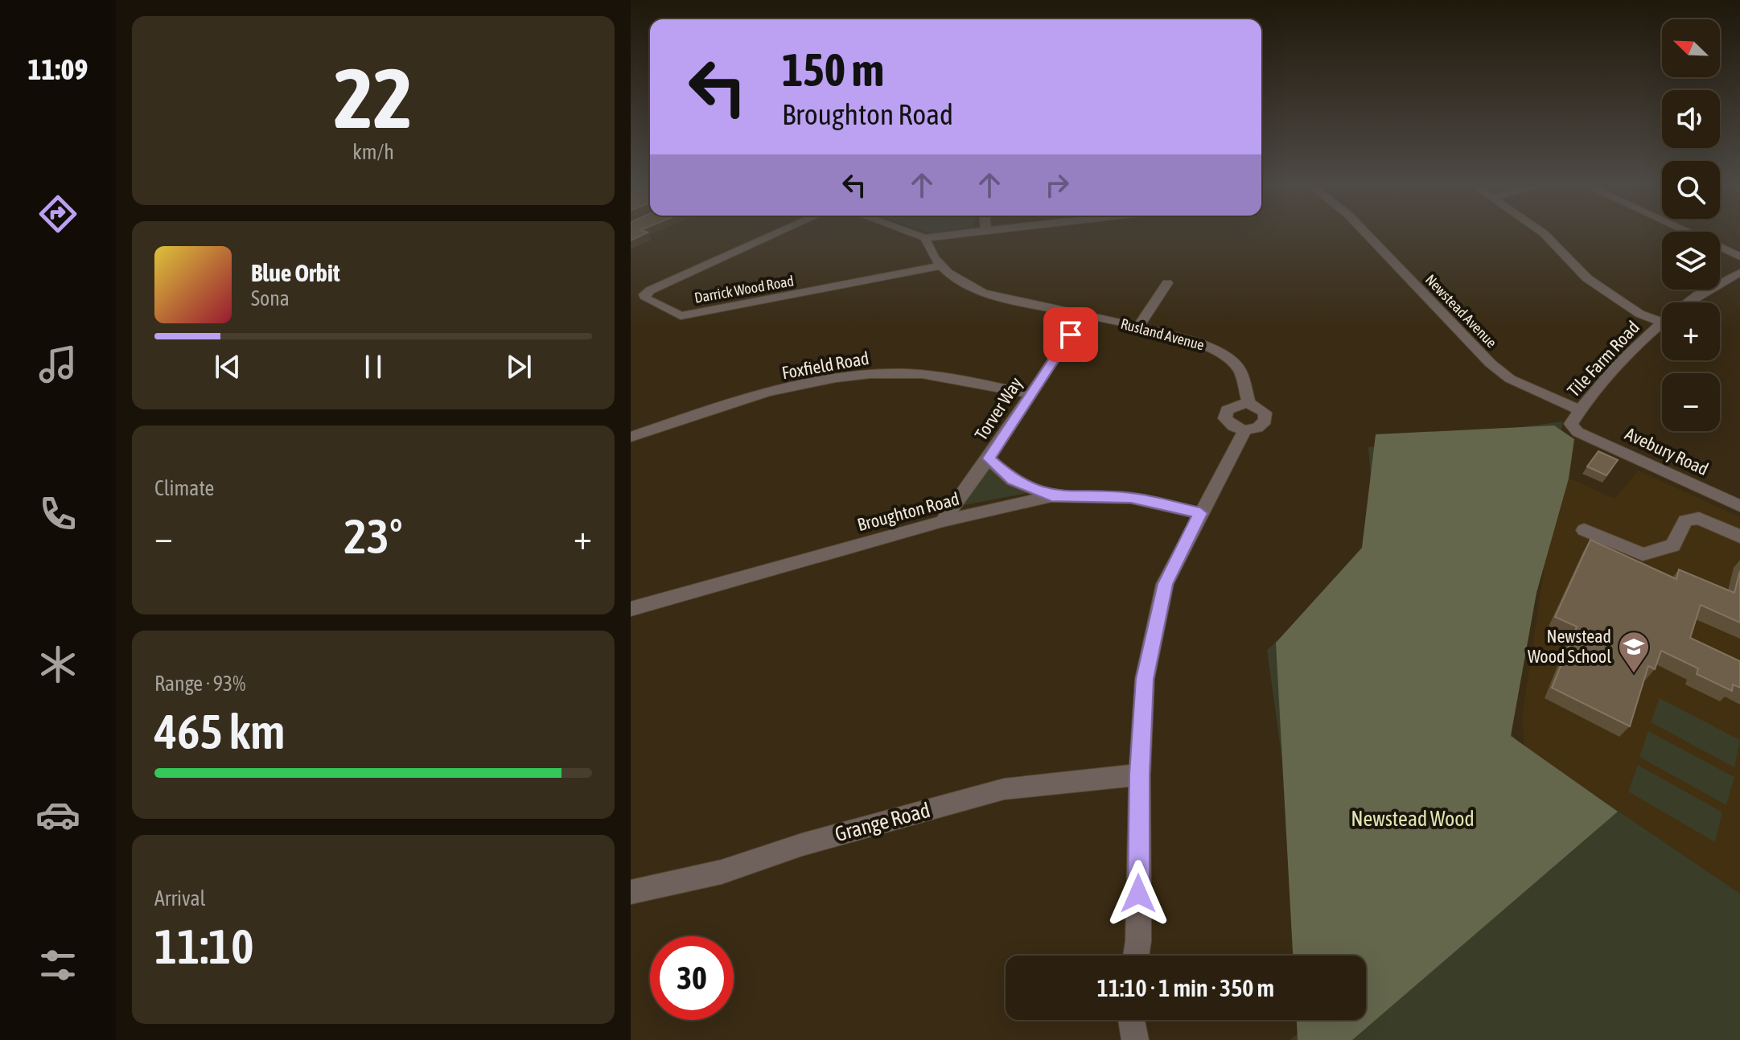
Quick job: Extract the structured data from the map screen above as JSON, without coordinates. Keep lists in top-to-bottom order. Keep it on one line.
{"streets":{"street":["Darrick Wood Road","Newstead Avenue","Rusland Avenue","Tile Farm Road","Foxfield Road","Torver Way","Avebury Road","Broughton Road","Grange Road"]},"crossings":[["Darrick Wood Road","Rusland Avenue"],["Newstead Avenue","Tile Farm Road"],["Rusland Avenue","Torver Way"],["Rusland Avenue","Broughton Road"],["Rusland Avenue","Grange Road"],["Tile Farm Road","Avebury Road"],["Foxfield Road","Torver Way"],["Torver Way","Broughton Road"]],"parks":["Newstead Wood"],"places":{"school or university":["Newstead Wood School"]},"north":"top left","page":{"tabs":"11:09","tile":[["22","km/h"],"Climate",["Range · 93%","465 km"],["Arrival","11:10"]],"map_buttons":["+","−"],"turn":["150 m","Broughton Road"],"song":["Blue Orbit","Sona"],"heat":["−","23°","+"],"limit":"30","trip":"11:10 · 1 min · 350 m"}}
